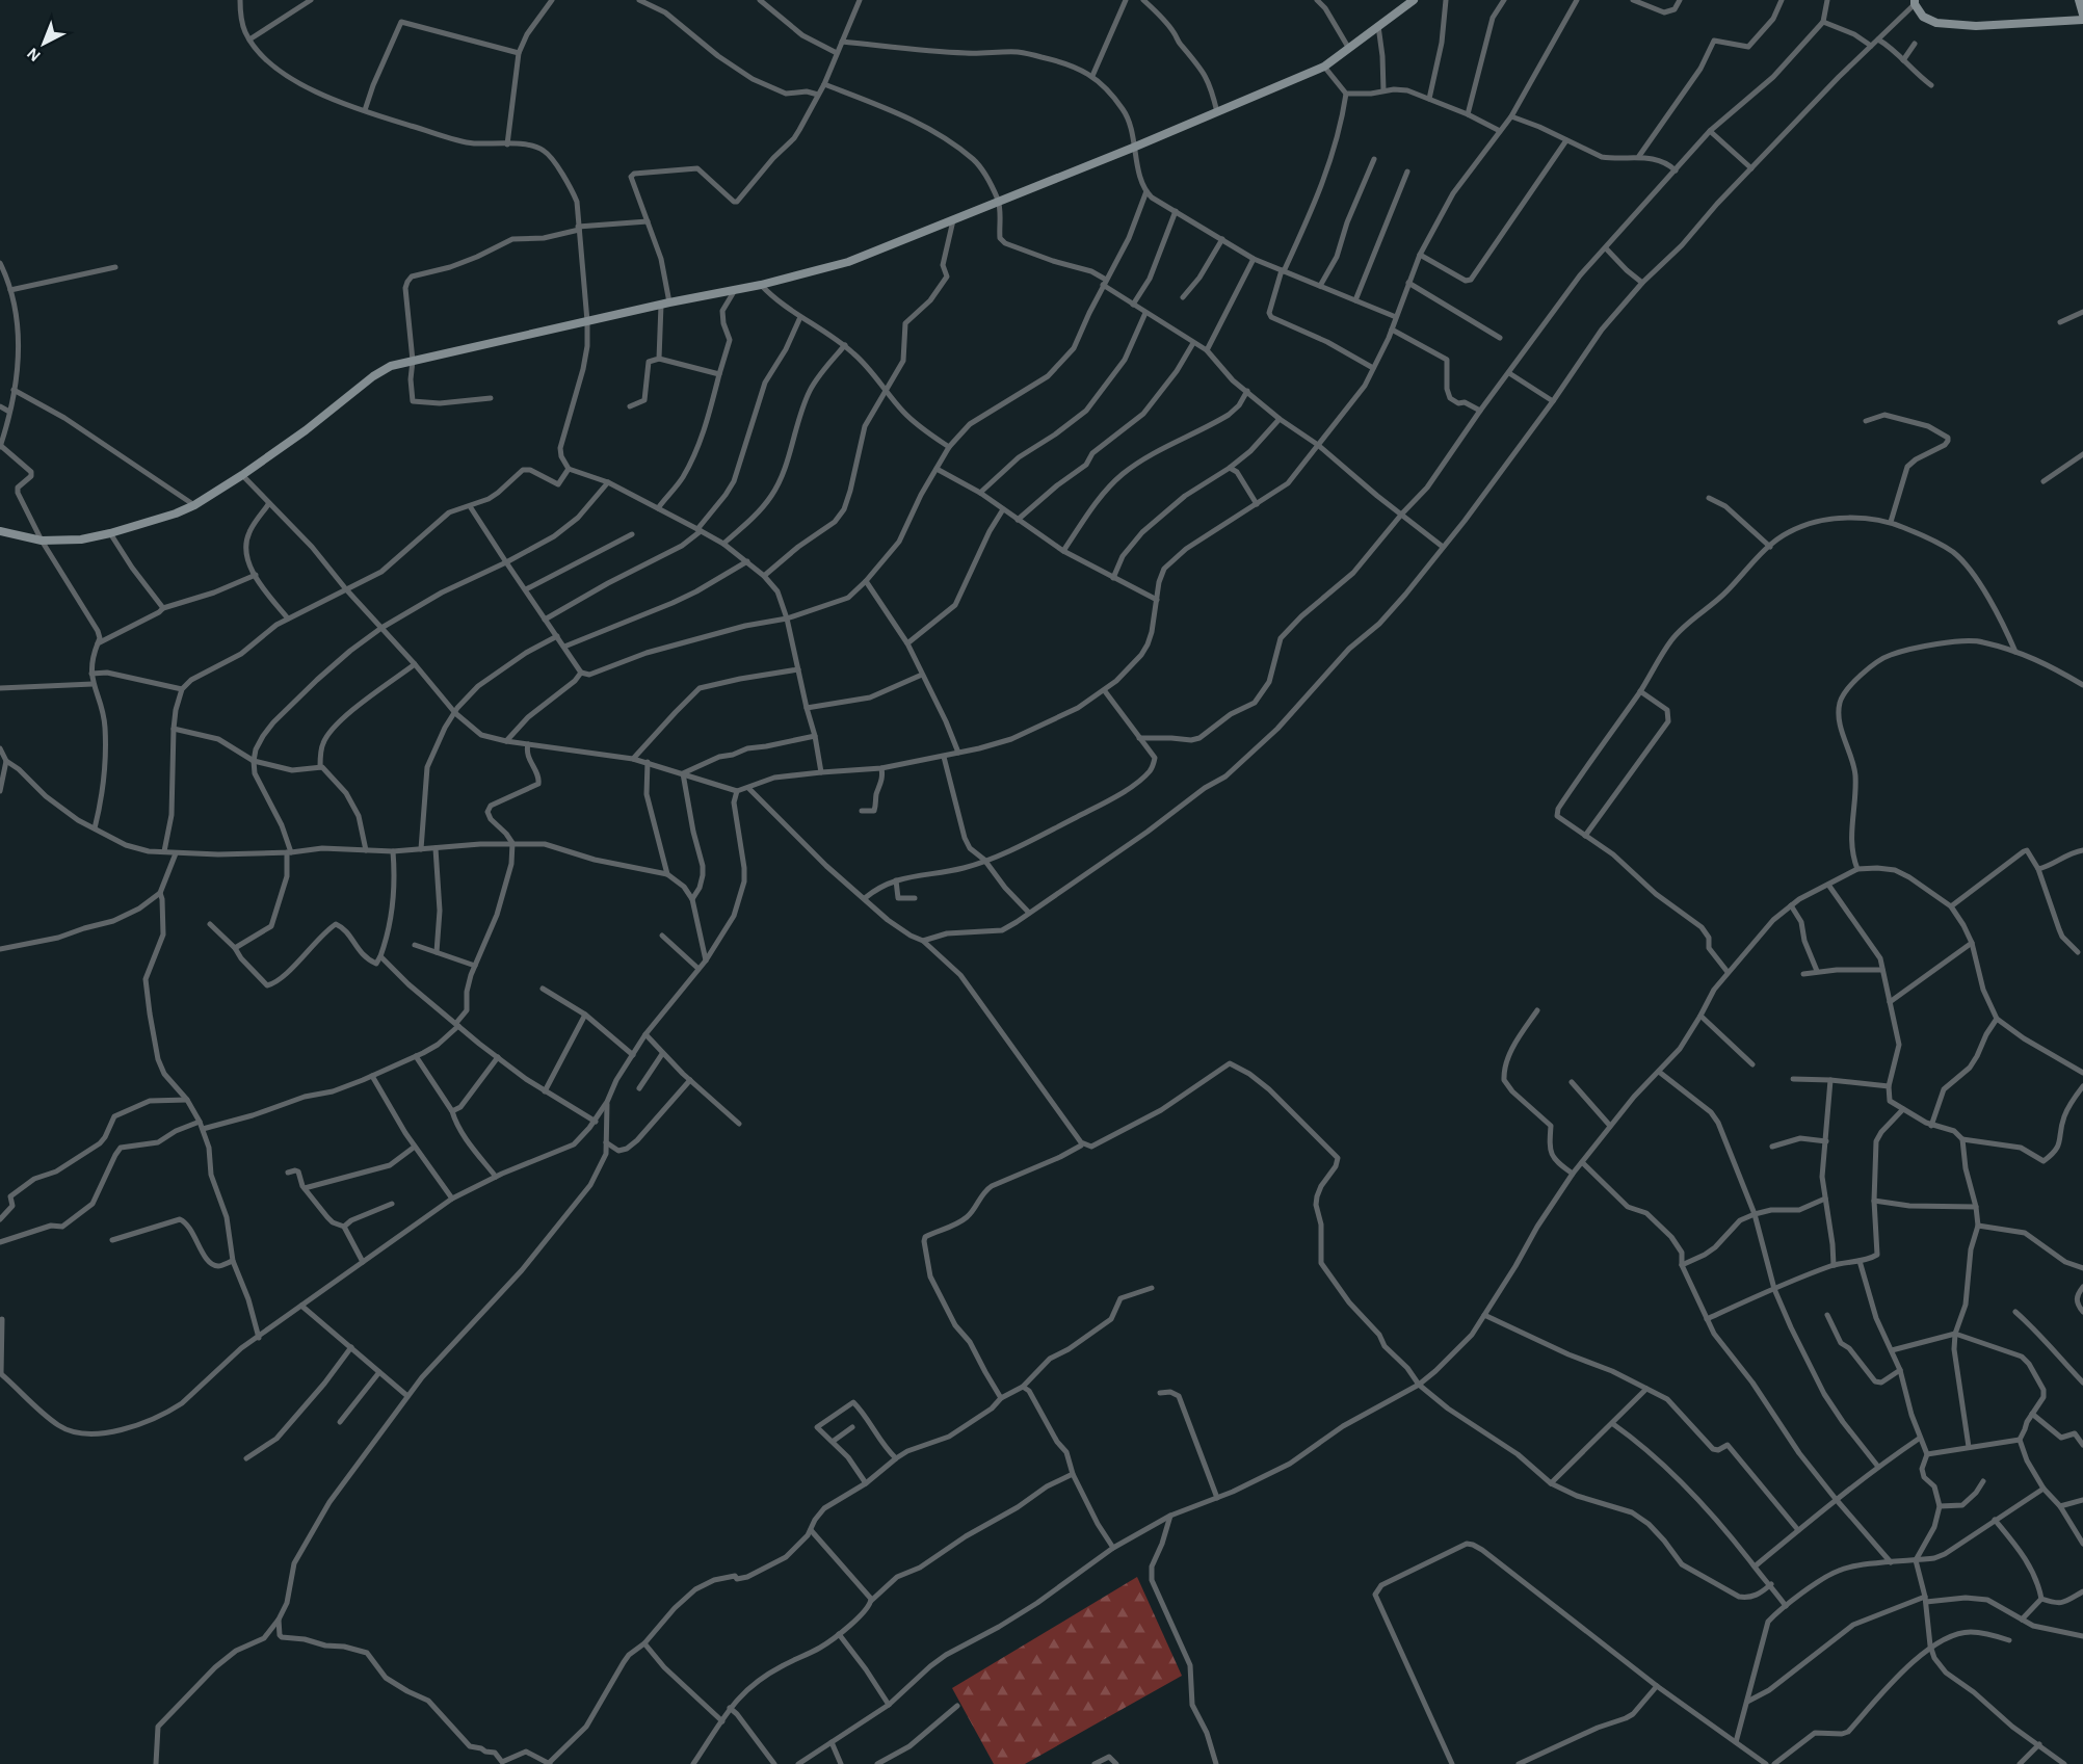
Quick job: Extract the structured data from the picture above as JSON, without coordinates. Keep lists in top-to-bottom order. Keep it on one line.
{"north":"bottom left"}
